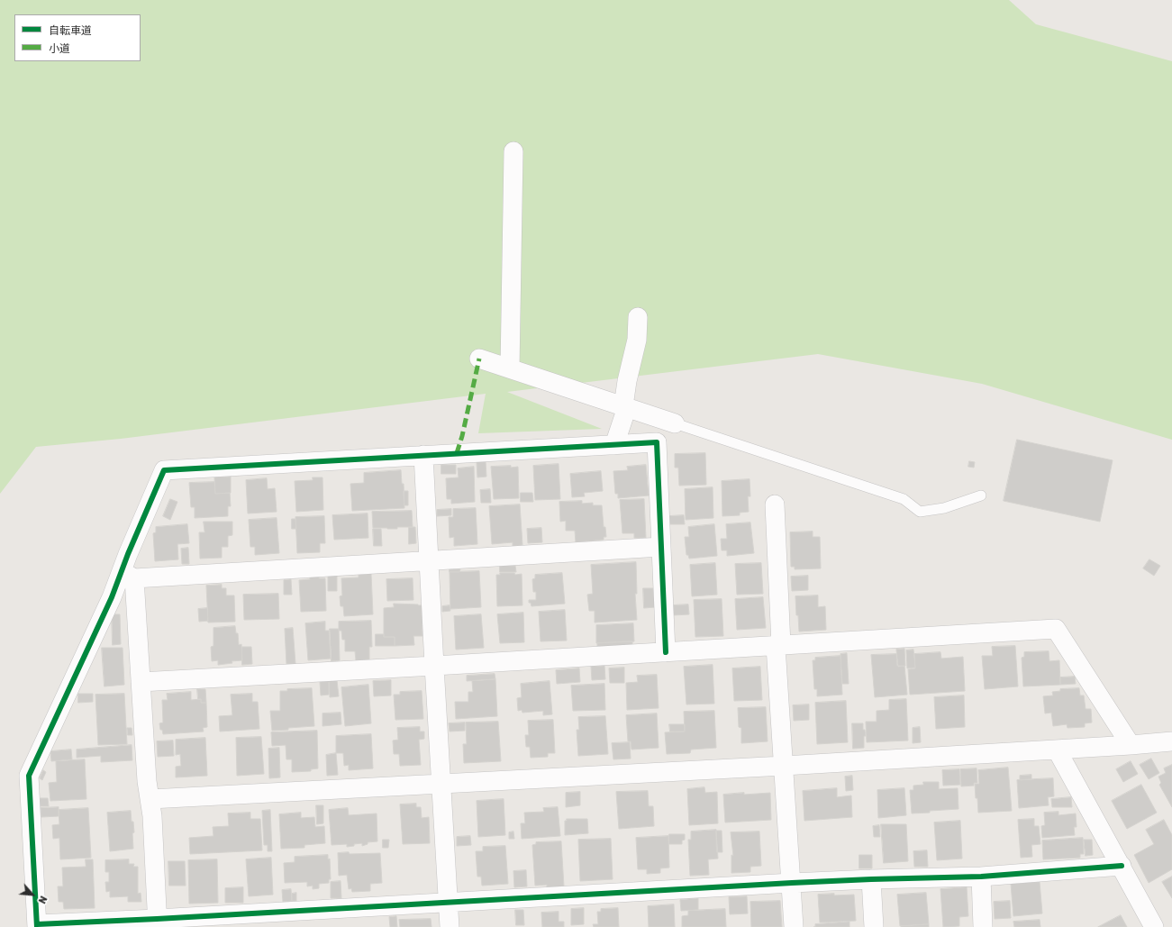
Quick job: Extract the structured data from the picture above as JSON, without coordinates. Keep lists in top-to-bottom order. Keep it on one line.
{"legend":["自転車道","小道"],"north":"bottom right"}
